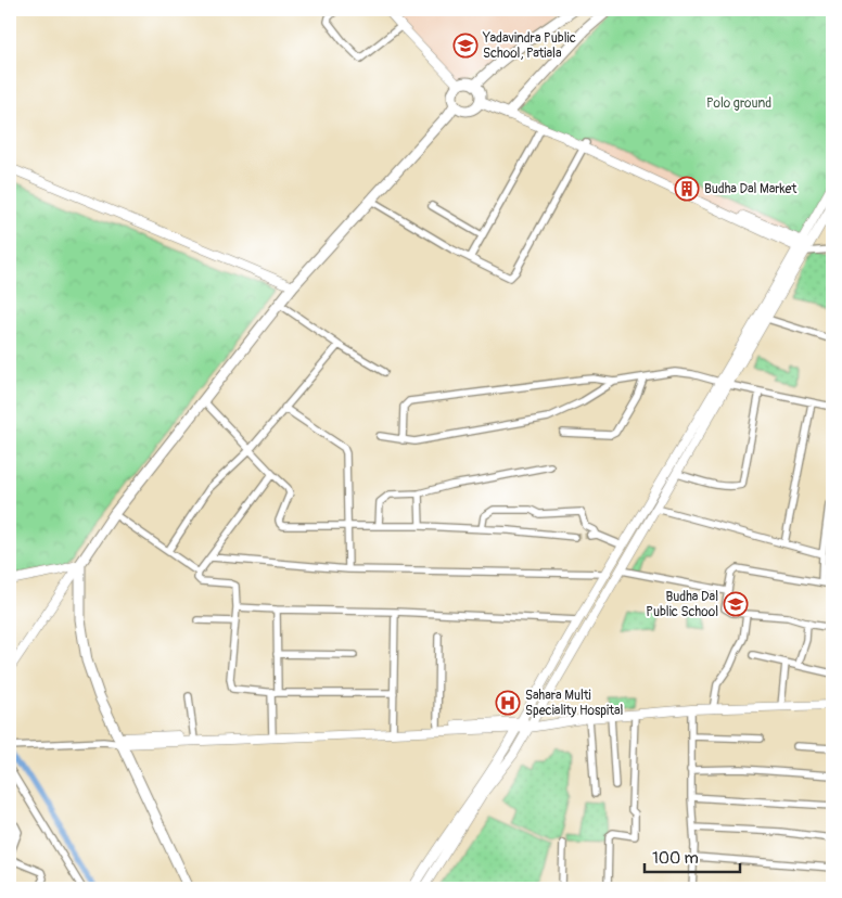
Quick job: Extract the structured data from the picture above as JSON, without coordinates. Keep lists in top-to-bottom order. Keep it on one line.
{"parks":["Polo ground"],"places":{"school or university":["Yadavindra Public School, Patiala","Budha Dal Public School"],"building":["Budha Dal Market"],"hospital":["Sahara Multi Speciality Hospital"]},"scale_bar":"100 m"}
